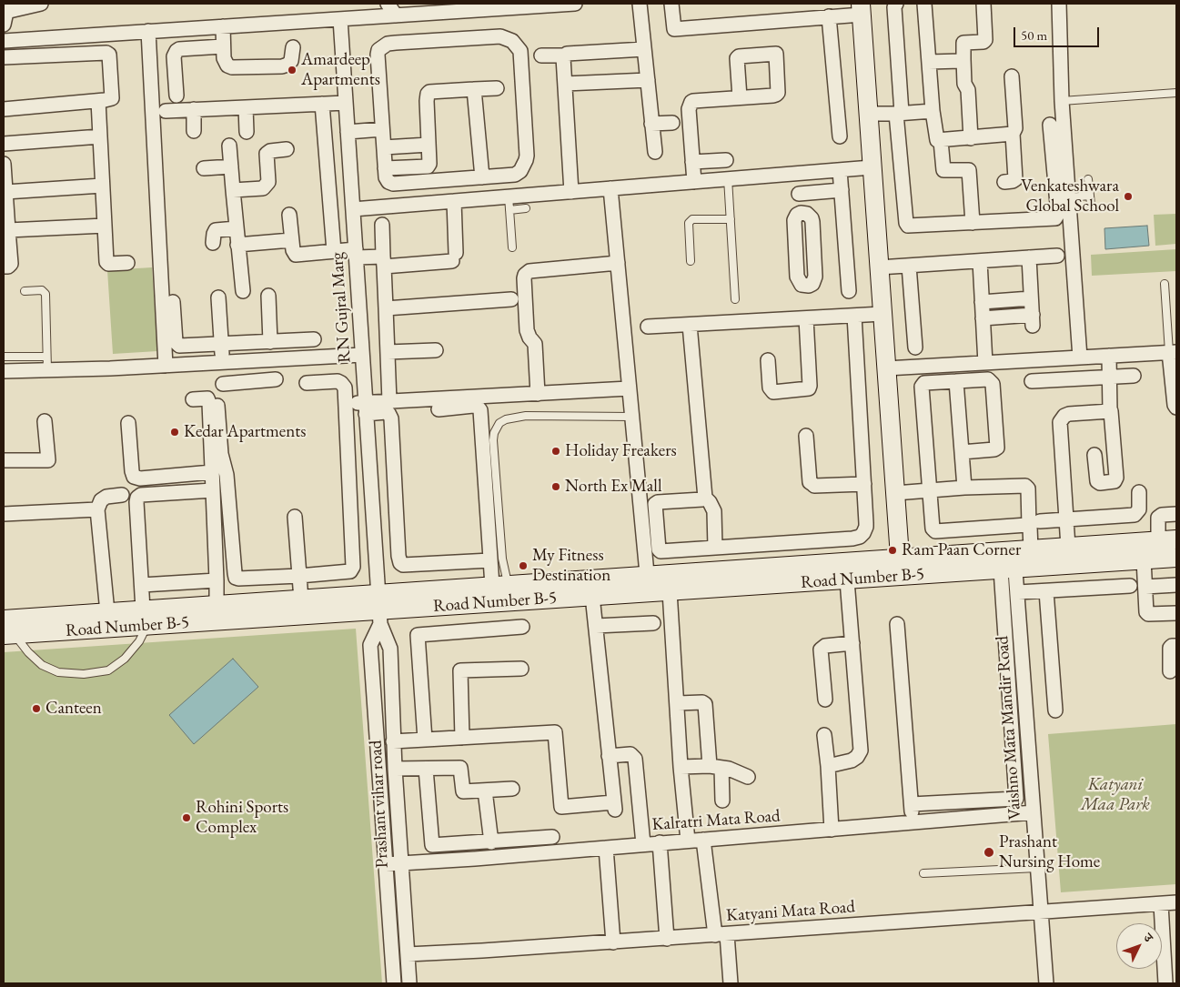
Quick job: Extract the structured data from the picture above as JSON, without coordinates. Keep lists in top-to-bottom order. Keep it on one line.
{"streets":{"street":["RN Gujral Marg","Road Number B-5","Vaishno Mata Mandir Road","Prashant vihar road","Kalratri Mata Road","Katyani Mata Road"]},"crossings":[["RN Gujral Marg","Road Number B-5"],["RN Gujral Marg","Prashant vihar road"],["Road Number B-5","Vaishno Mata Mandir Road"],["Road Number B-5","Prashant vihar road"],["Vaishno Mata Mandir Road","Kalratri Mata Road"],["Vaishno Mata Mandir Road","Katyani Mata Road"],["Prashant vihar road","Kalratri Mata Road"],["Prashant vihar road","Katyani Mata Road"]],"parks":["Katyani Maa Park"],"places":["Amardeep Apartments","Venkateshwara Global School","Kedar Apartments","Holiday Freakers","North Ex Mall","Ram Paan Corner","My Fitness Destination","Canteen","Rohini Sports Complex","Prashant Nursing Home"],"scale_bar":"50 m","north":"top right"}
